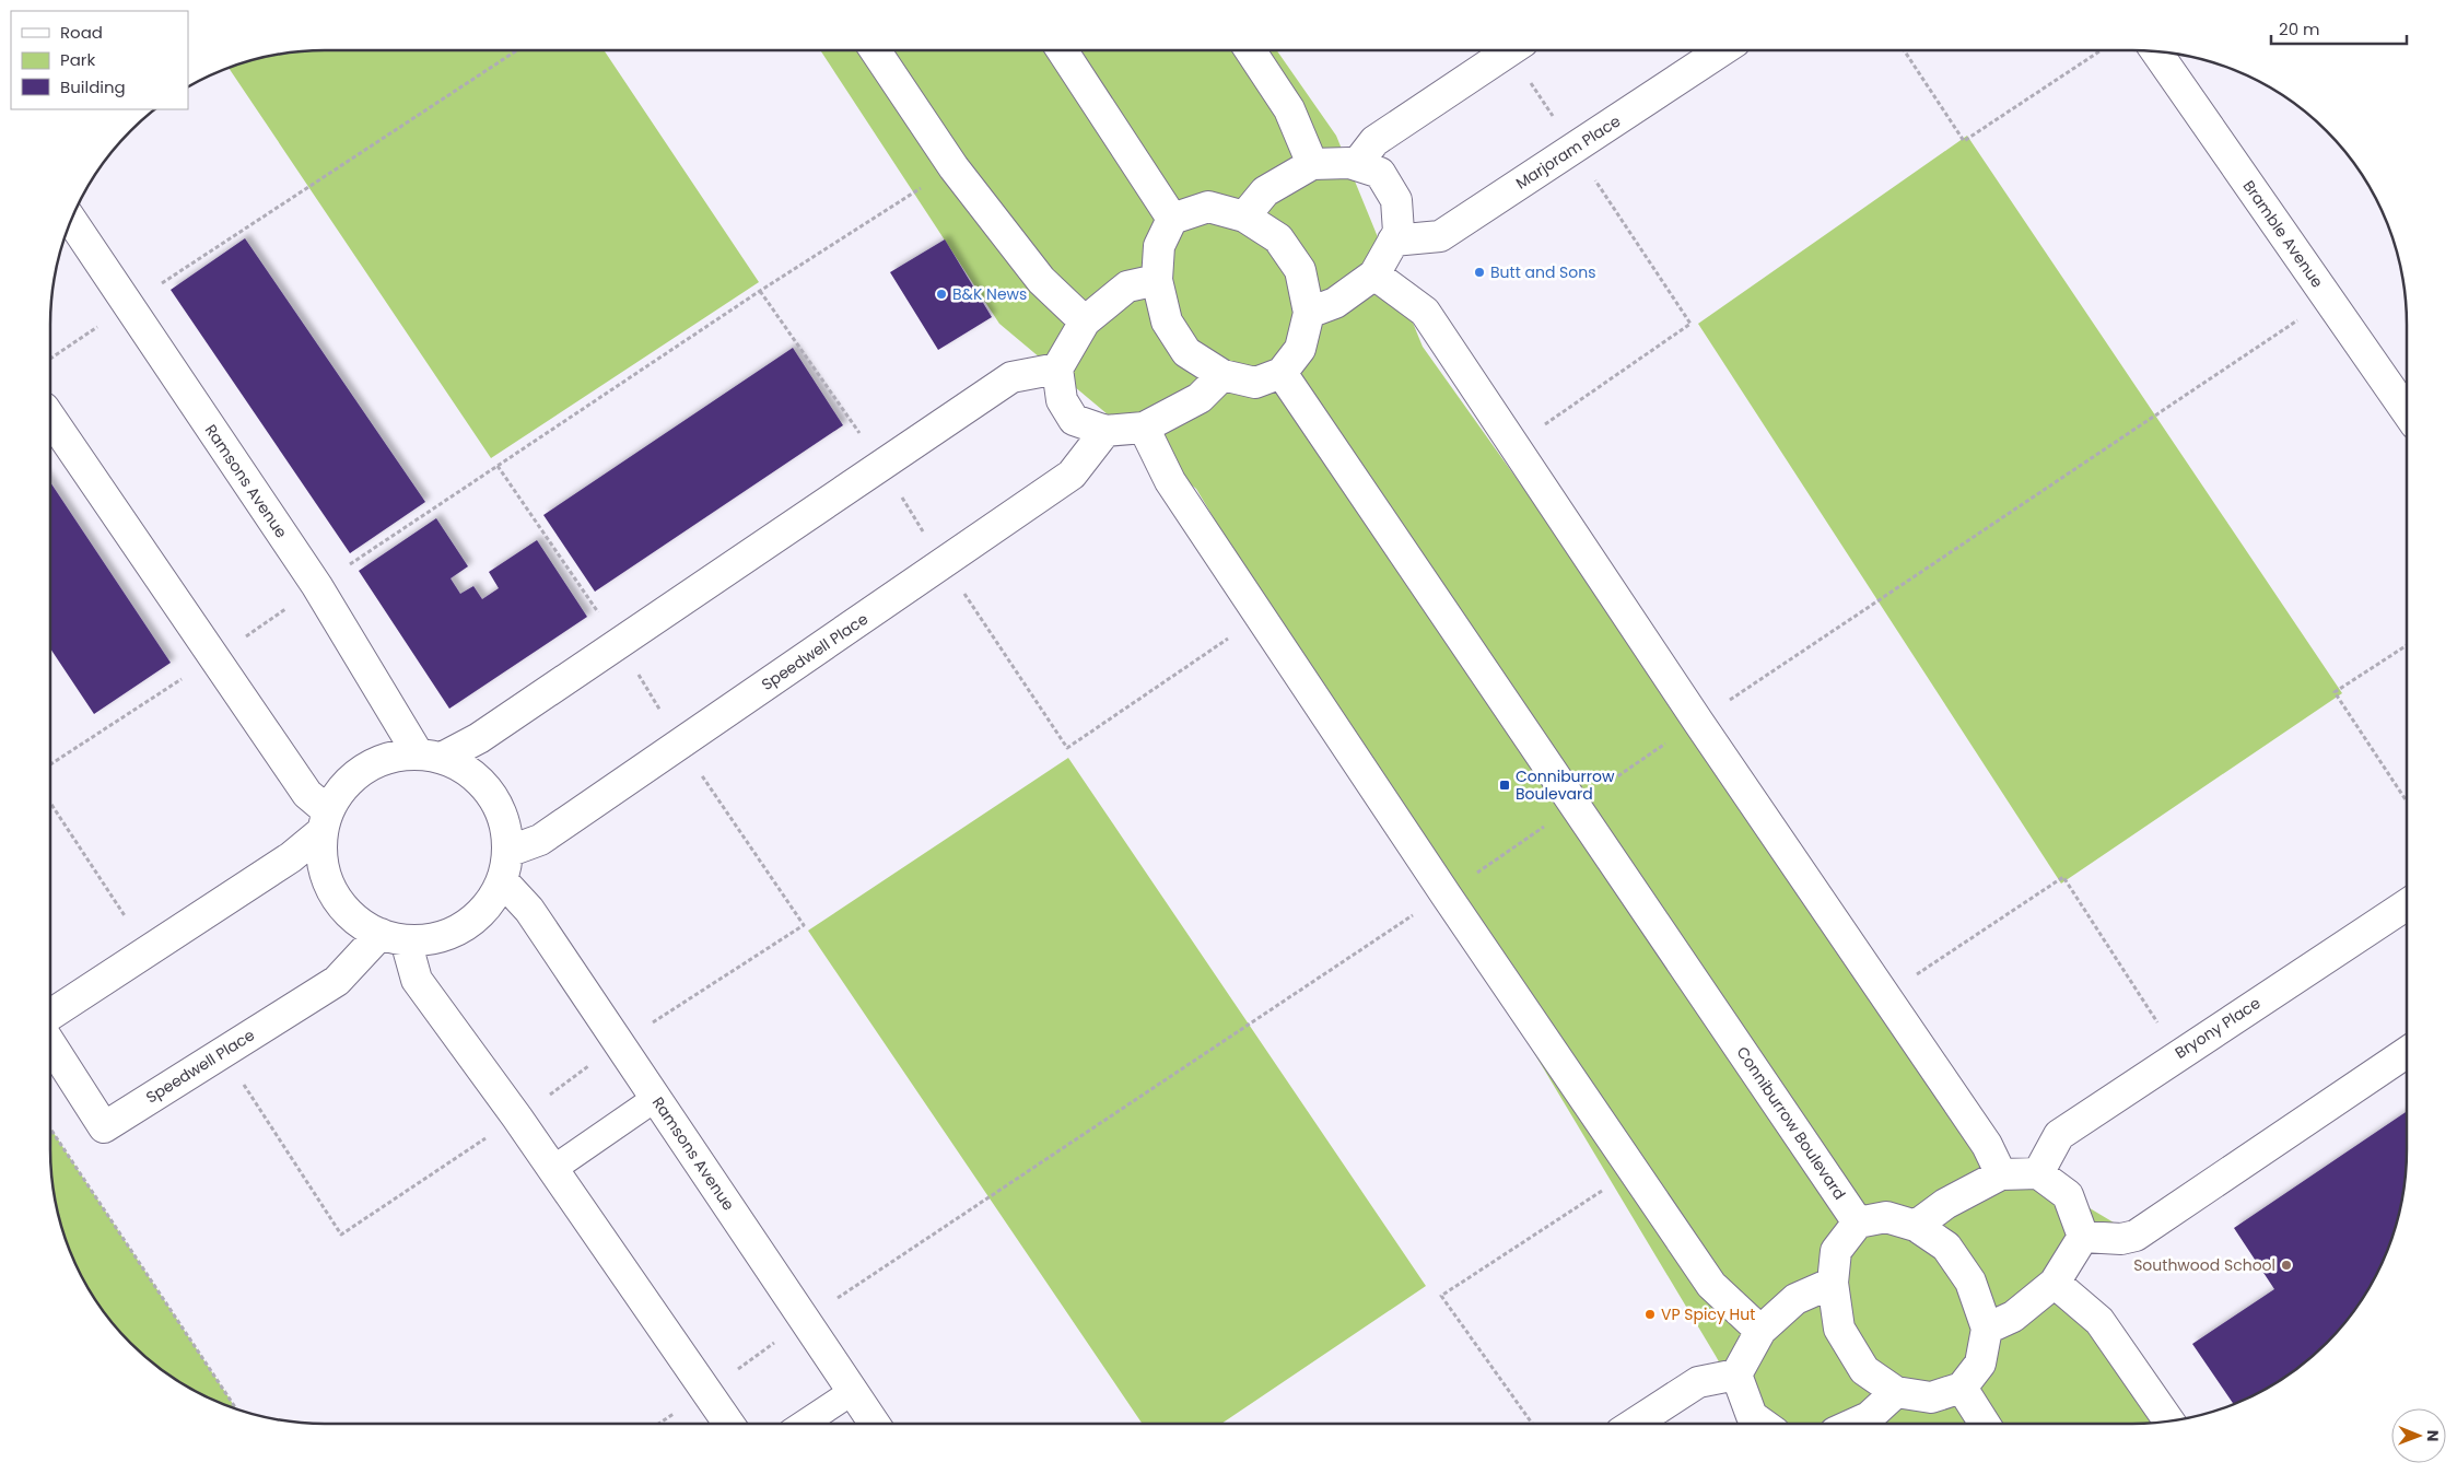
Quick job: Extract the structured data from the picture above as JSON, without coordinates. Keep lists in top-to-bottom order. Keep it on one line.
{"streets":{"street":["Marjoram Place","Bramble Avenue","Ramsons Avenue","Speedwell Place","Bryony Place","Conniburrow Boulevard"]},"crossings":[["Ramsons Avenue","Speedwell Place"]],"places":{"other":["Butt and Sons","B&K News","Southwood School","VP Spicy Hut"],"transit":["Conniburrow Boulevard"]},"legend":["Road","Park","Building"],"scale_bar":"20 m","north":"right"}
